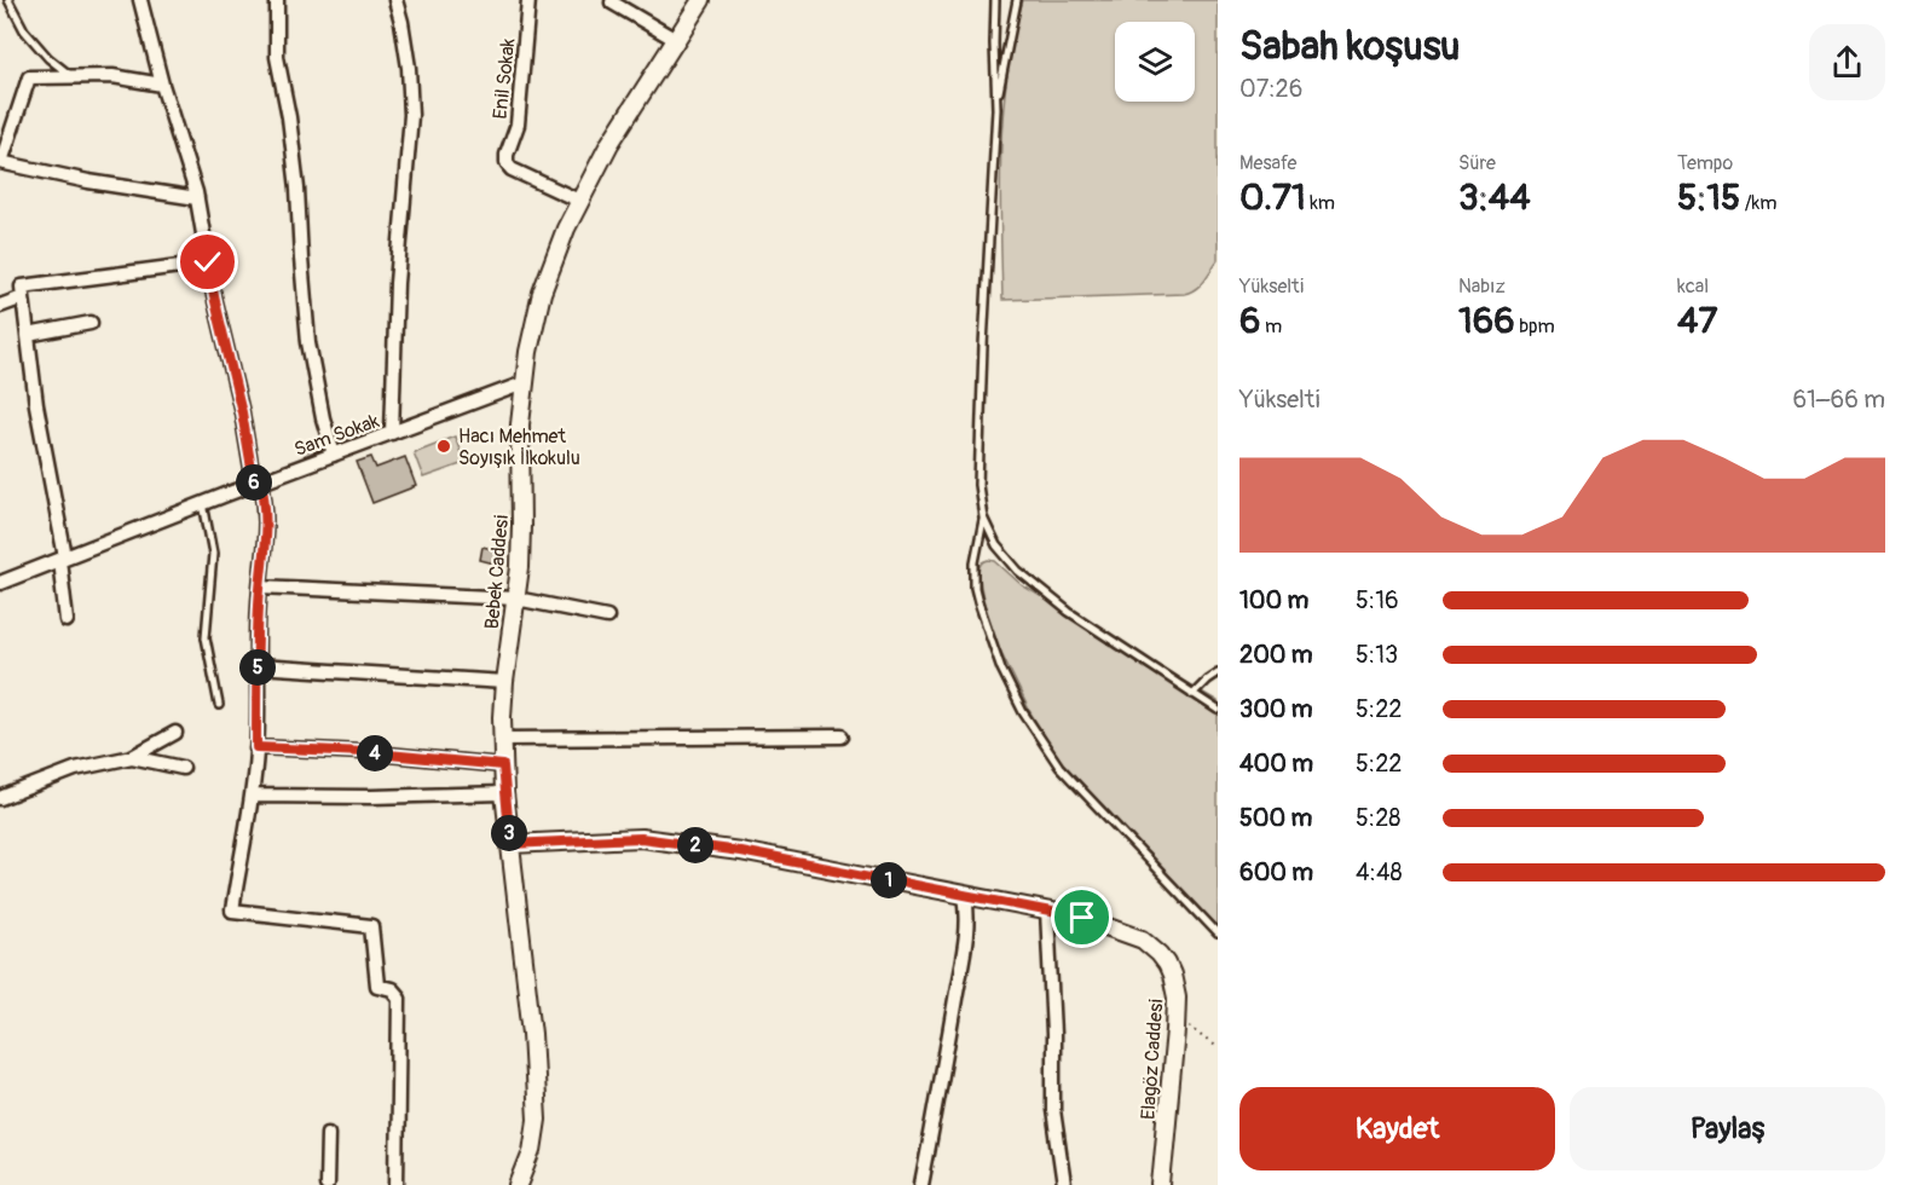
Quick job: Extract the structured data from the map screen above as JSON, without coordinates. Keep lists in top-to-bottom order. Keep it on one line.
{"streets":{"street":["Enil Sokak","Sam Sokak","Bebek Caddesi","Elagöz Caddesi"]},"crossings":[["Enil Sokak","Bebek Caddesi"],["Sam Sokak","Bebek Caddesi"],["Bebek Caddesi","Elagöz Caddesi"]],"places":["Hacı Mehmet Soyışık İlkokulu"],"page":{"heading":["Sabah koşusu","07:26"],"stats":[["Mesafe","0.71 km"],["Süre","3:44"],["Tempo","5:15 /km"],["Yükselti","6 m"],["Nabız","166 bpm"],["kcal","47"]],"chart":["Yükselti","61–66 m"],"pins":["6","5","4","3","2","1"],"list":[{"name":"100 m","note":"5:16"},{"name":"200 m","note":"5:13"},{"name":"300 m","note":"5:22"},{"name":"400 m","note":"5:22"},{"name":"500 m","note":"5:28"},{"name":"600 m","note":"4:48"}],"buttons":["Kaydet","Paylaş"]}}
